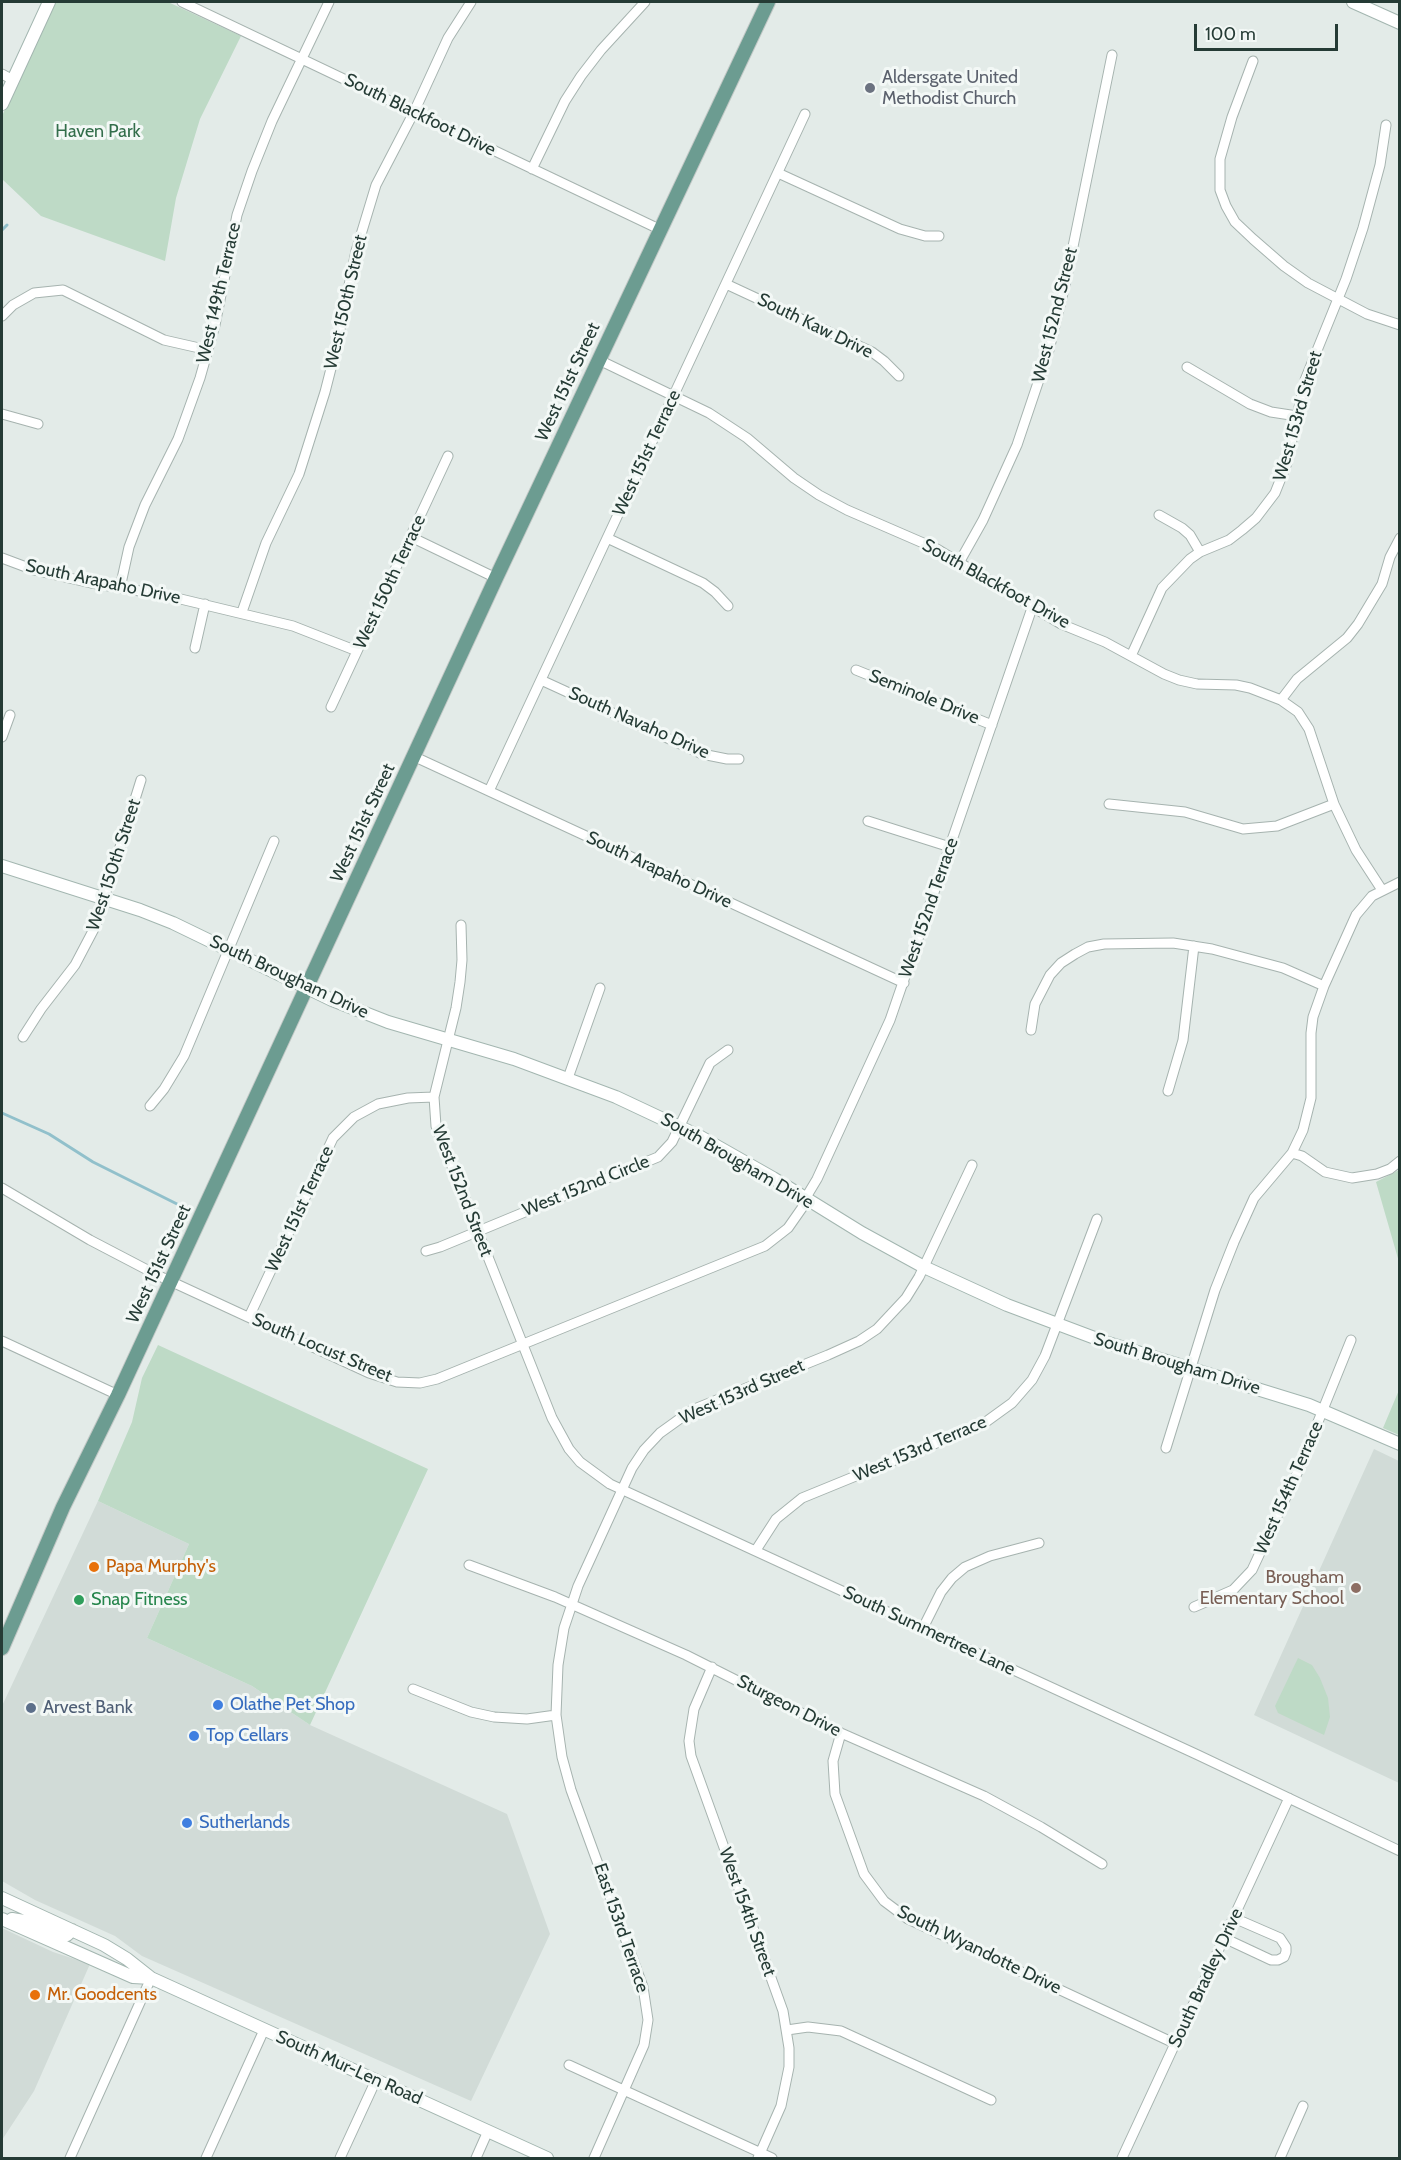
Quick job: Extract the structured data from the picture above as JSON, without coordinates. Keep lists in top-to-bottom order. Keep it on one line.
{"streets":{"main road":["West 151st Street"],"street":["South Blackfoot Drive","West 149th Terrace","West 150th Street","West 152nd Street","South Kaw Drive","West 153rd Street","West 151st Terrace","South Arapaho Drive","West 150th Terrace","Seminole Drive","South Navaho Drive","West 152nd Terrace","South Brougham Drive","West 152nd Circle","South Locust Street","West 153rd Terrace","West 154th Terrace","South Summertree Lane","Sturgeon Drive","West 154th Street","East 153rd Terrace","South Wyandotte Drive","South Bradley Drive","South Mur-Len Road"]},"crossings":[["South Blackfoot Drive","West 149th Terrace"],["South Blackfoot Drive","West 150th Street"],["South Blackfoot Drive","West 152nd Street"],["South Blackfoot Drive","West 151st Street"],["South Blackfoot Drive","West 153rd Street"],["South Blackfoot Drive","West 151st Terrace"],["South Blackfoot Drive","West 152nd Terrace"],["West 149th Terrace","South Arapaho Drive"],["West 150th Street","South Arapaho Drive"],["West 150th Street","South Brougham Drive"],["West 152nd Street","West 151st Terrace"],["West 152nd Street","South Brougham Drive"],["West 152nd Street","West 152nd Circle"],["West 152nd Street","South Locust Street"],["West 152nd Street","South Summertree Lane"],["South Kaw Drive","West 151st Terrace"],["West 151st Street","South Arapaho Drive"],["West 151st Street","South Brougham Drive"],["West 151st Street","South Locust Street"],["West 153rd Street","South Brougham Drive"],["West 153rd Street","South Summertree Lane"],["West 153rd Street","Sturgeon Drive"],["West 153rd Street","East 153rd Terrace"],["West 151st Terrace","South Arapaho Drive"],["West 151st Terrace","South Navaho Drive"],["West 151st Terrace","South Locust Street"],["South Arapaho Drive","West 150th Terrace"],["South Arapaho Drive","West 152nd Terrace"],["Seminole Drive","West 152nd Terrace"],["West 152nd Terrace","South Brougham Drive"],["West 152nd Terrace","South Locust Street"],["South Brougham Drive","West 152nd Circle"],["South Brougham Drive","South Locust Street"],["South Brougham Drive","West 153rd Terrace"],["South Brougham Drive","West 154th Terrace"],["South Locust Street","South Summertree Lane"],["West 153rd Terrace","South Summertree Lane"],["South Summertree Lane","South Bradley Drive"],["Sturgeon Drive","West 154th Street"],["Sturgeon Drive","South Wyandotte Drive"],["South Wyandotte Drive","South Bradley Drive"]],"parks":["Haven Park"],"places":["Aldersgate United Methodist Church","Papa Murphy's","Brougham Elementary School","Snap Fitness","Olathe Pet Shop","Arvest Bank","Top Cellars","Sutherlands","Mr. Goodcents"],"scale_bar":"100 m"}
